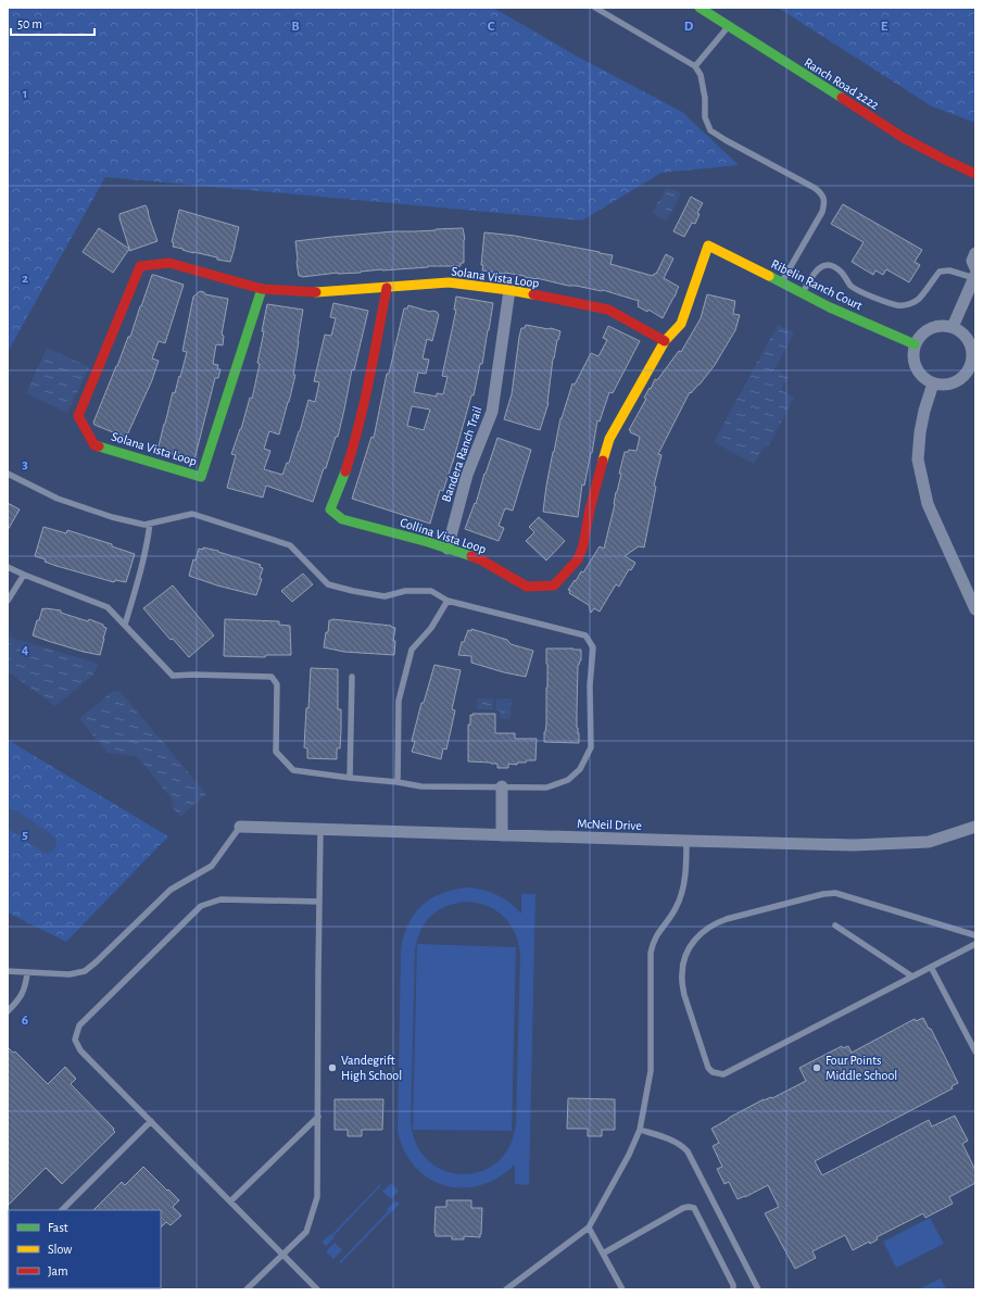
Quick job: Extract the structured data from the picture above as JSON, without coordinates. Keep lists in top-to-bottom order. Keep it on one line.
{"streets":{"street":["Ranch Road 2222","Solana Vista Loop","Ribelin Ranch Court","Bandera Ranch Trail","Collina Vista Loop","McNeil Drive"]},"crossings":[["Solana Vista Loop","Bandera Ranch Trail"],["Solana Vista Loop","Collina Vista Loop"],["Ribelin Ranch Court","Collina Vista Loop"],["Bandera Ranch Trail","Collina Vista Loop"]],"places":["Vandegrift High School","Four Points Middle School"],"legend":["Fast","Slow","Jam"],"scale_bar":"50 m","grid":{"columns":["B","C","D","E"],"rows":["1","2","3","4","5","6"]}}
